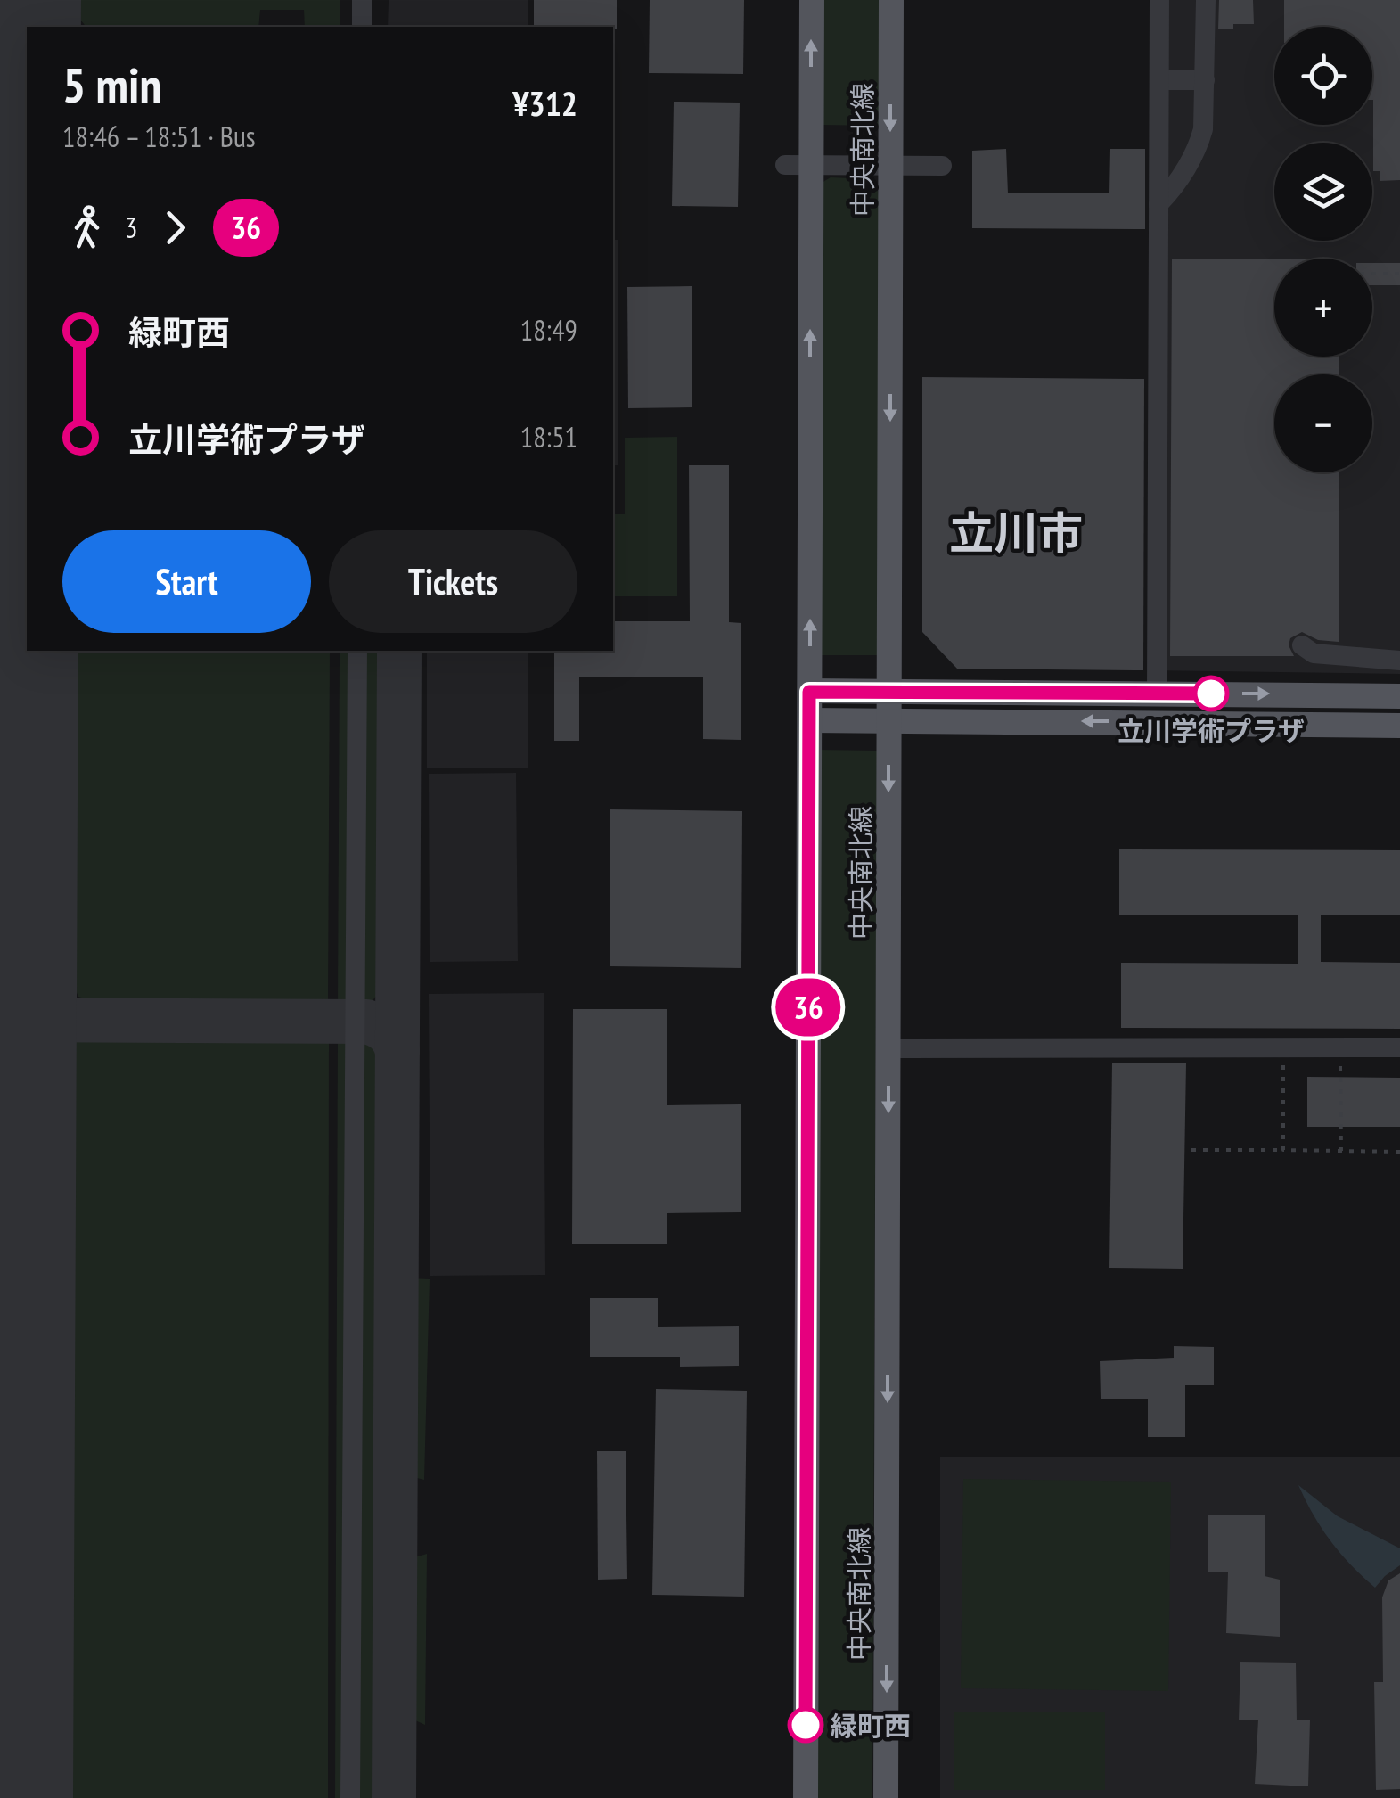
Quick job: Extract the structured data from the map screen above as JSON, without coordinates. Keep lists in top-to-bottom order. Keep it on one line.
{"streets":{"main road":["中央南北線"]},"districts":["立川市"],"places":["立川学術プラザ","緑町西"],"lines":["bus line 36"],"page":{"on_map":"36","map_buttons":["+","−"],"heading":["5 min","18:46 – 18:51 · Bus","¥312"],"legs":["3","36"],"list":[{"name":"緑町西","value":"18:49"},{"name":"立川学術プラザ","value":"18:51"}],"buttons":["Start","Tickets"]}}
